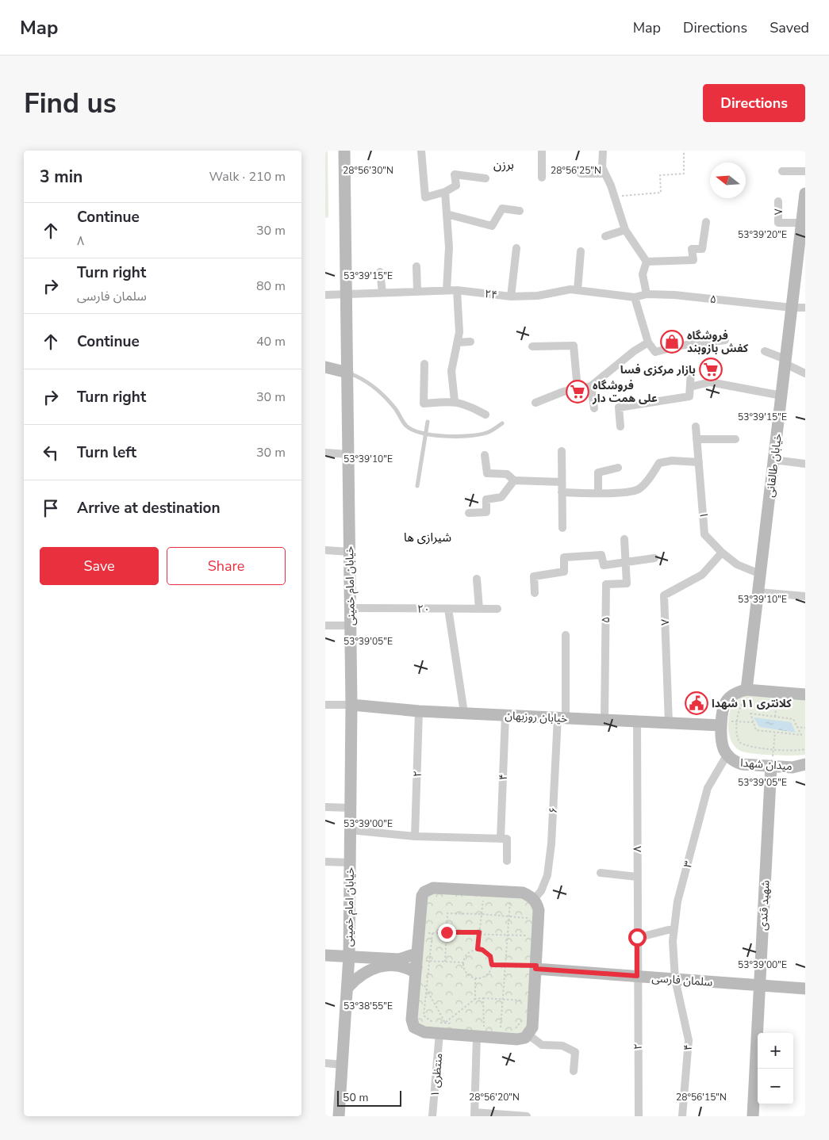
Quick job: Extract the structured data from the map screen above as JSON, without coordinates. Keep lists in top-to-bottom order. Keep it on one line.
{"streets":{"street":["۷","۲۴","۵","خیابان طالقانی","۱","خیابان امام خمینی","۲۰","خیابان روزبهان","میدان شهدا","۲","۴","۶","۸","۳","شهید قندی","سلمان فارسی","منتظری ۱"]},"crossings":[["۷","خیابان طالقانی"],["۷","۱"],["۷","خیابان روزبهان"],["۲۴","۵"],["۲۴","خیابان امام خمینی"],["۵","خیابان طالقانی"],["۵","خیابان روزبهان"],["خیابان طالقانی","۱"],["خیابان طالقانی","میدان شهدا"],["خیابان امام خمینی","۲۰"],["خیابان امام خمینی","خیابان روزبهان"],["خیابان روزبهان","میدان شهدا"],["خیابان روزبهان","۲"],["خیابان روزبهان","۴"],["خیابان روزبهان","۶"],["خیابان روزبهان","۸"],["میدان شهدا","۳"],["میدان شهدا","شهید قندی"],["۲","۸"],["۲","سلمان فارسی"],["۴","۳"],["۴","سلمان فارسی"],["۸","سلمان فارسی"],["۳","سلمان فارسی"],["شهید قندی","سلمان فارسی"]],"districts":["برزن","شیرازی ها"],"places":{"shop":["فروشگاه کفش بازوبند"],"supermarket":["بازار مرکزی فسا","فروشگاه علی همت دار"],"public building":["کلانتری ۱۱ شهدا"]},"scale_bar":"50 m","north":"left","page":{"header":"Map","nav":["Map","Directions","Saved"],"buttons":["Directions",["Save","Share"]],"title":"Find us","heading":["3 min","Walk · 210 m"],"list":[["Continue","۸","30 m"],["Turn right","سلمان فارسی","80 m"],["Continue","40 m"],["Turn right","30 m"],["Turn left","30 m"],"Arrive at destination"],"map_buttons":["+","−"],"scale":"50 m"},"coordinates":["28°56'30\"N","28°56'25\"N","53°39'20\"E","53°39'15\"E","53°39'10\"E","53°39'05\"E","53°39'00\"E","53°38'55\"E","28°56'20\"N","28°56'15\"N"]}
